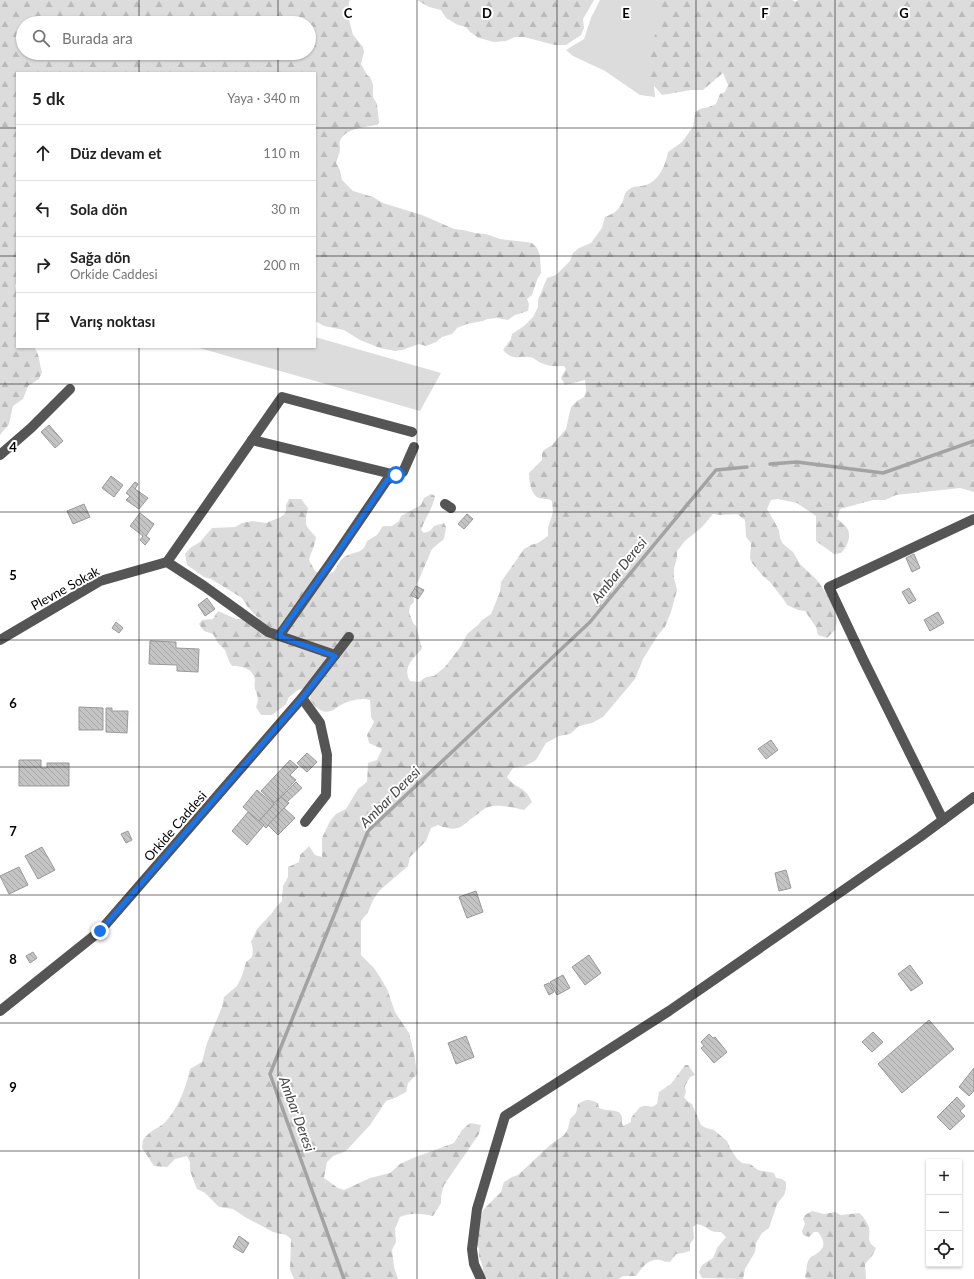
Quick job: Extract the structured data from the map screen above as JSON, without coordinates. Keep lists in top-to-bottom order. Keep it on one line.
{"streets":{"street":["Plevne Sokak","Orkide Caddesi"]},"water":["Ambar Deresi"],"page":{"search":"Burada ara","heading":["5 dk","Yaya · 340 m"],"list":[["Düz devam et","110 m"],["Sola dön","30 m"],["Sağa dön","Orkide Caddesi","200 m"],"Varış noktası"],"map_buttons":["+","−"]},"grid":{"columns":["C","D","E","F","G"],"rows":["4","5","6","7","8","9"]}}
